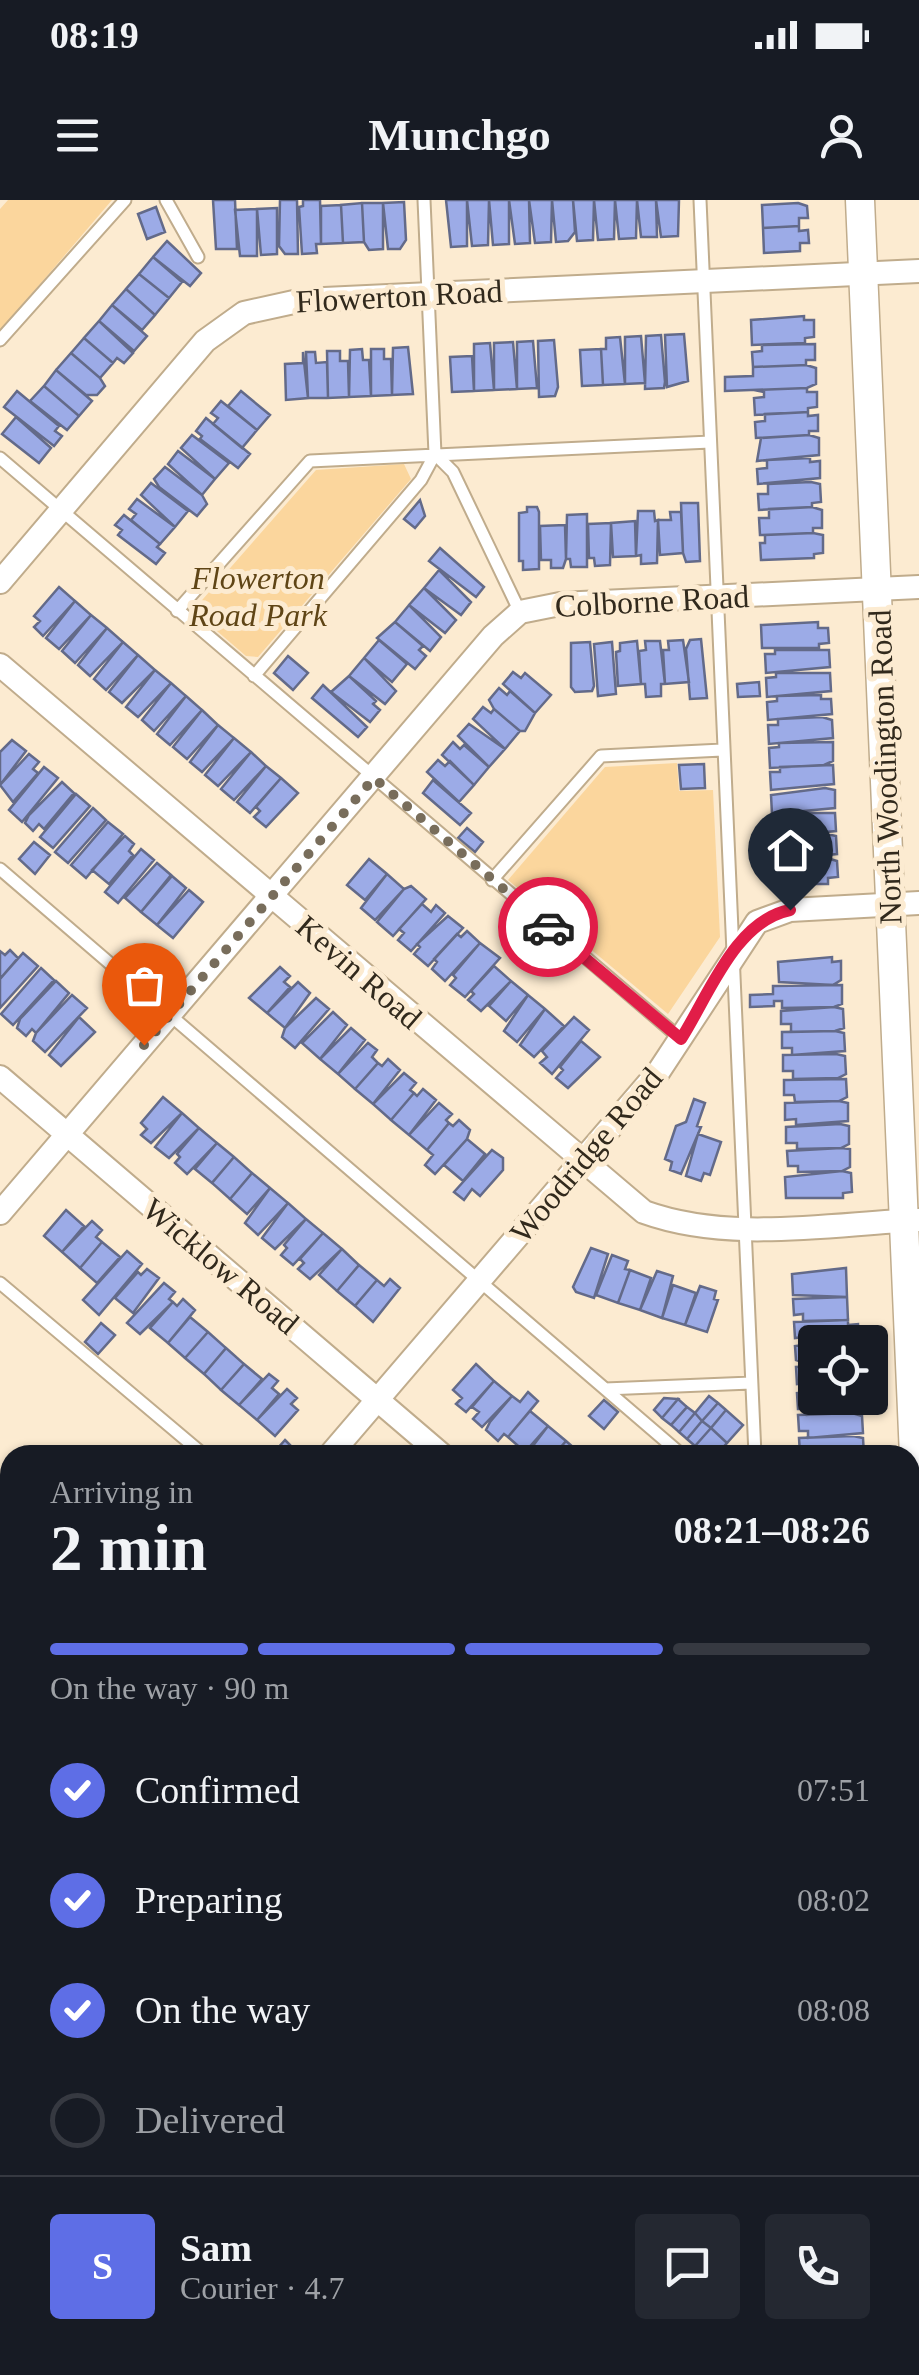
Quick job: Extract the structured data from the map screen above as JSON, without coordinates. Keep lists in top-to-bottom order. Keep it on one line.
{"streets":{"street":["Flowerton Road","Colborne Road","North Woodington Road","Kevin Road","Woodridge Road","Wicklow Road"]},"crossings":[["Flowerton Road","North Woodington Road"],["Colborne Road","North Woodington Road"],["Colborne Road","Kevin Road"],["Colborne Road","Wicklow Road"],["North Woodington Road","Kevin Road"],["North Woodington Road","Woodridge Road"],["Kevin Road","Woodridge Road"],["Woodridge Road","Wicklow Road"]],"parks":["Flowerton Road Park"],"page":{"status":"08:19","header":"Munchgo","heading":["2 min","Arriving in","08:21–08:26"],"panel":["Sam","Courier · 4.7"],"bar":"On the way · 90 m","list":[["Confirmed","07:51"],["Preparing","08:02"],["On the way","08:08"],"Delivered"],"round":"S"}}
